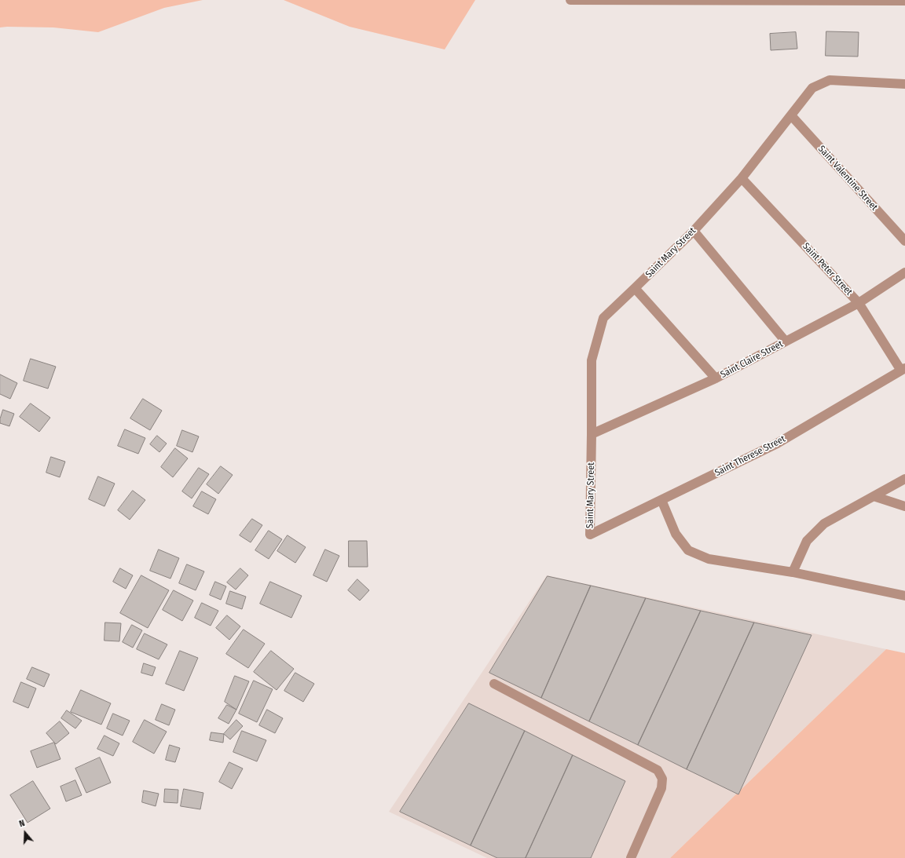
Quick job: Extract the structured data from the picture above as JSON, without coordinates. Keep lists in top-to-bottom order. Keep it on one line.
{"streets":{"street":["Saint Valentine Street","Saint Mary Street","Saint Peter Street","Saint Claire Street","Saint Therese Street"]},"crossings":[["Saint Valentine Street","Saint Mary Street"],["Saint Mary Street","Saint Peter Street"],["Saint Mary Street","Saint Claire Street"],["Saint Mary Street","Saint Therese Street"],["Saint Peter Street","Saint Claire Street"],["Saint Peter Street","Saint Therese Street"]],"north":"top"}
